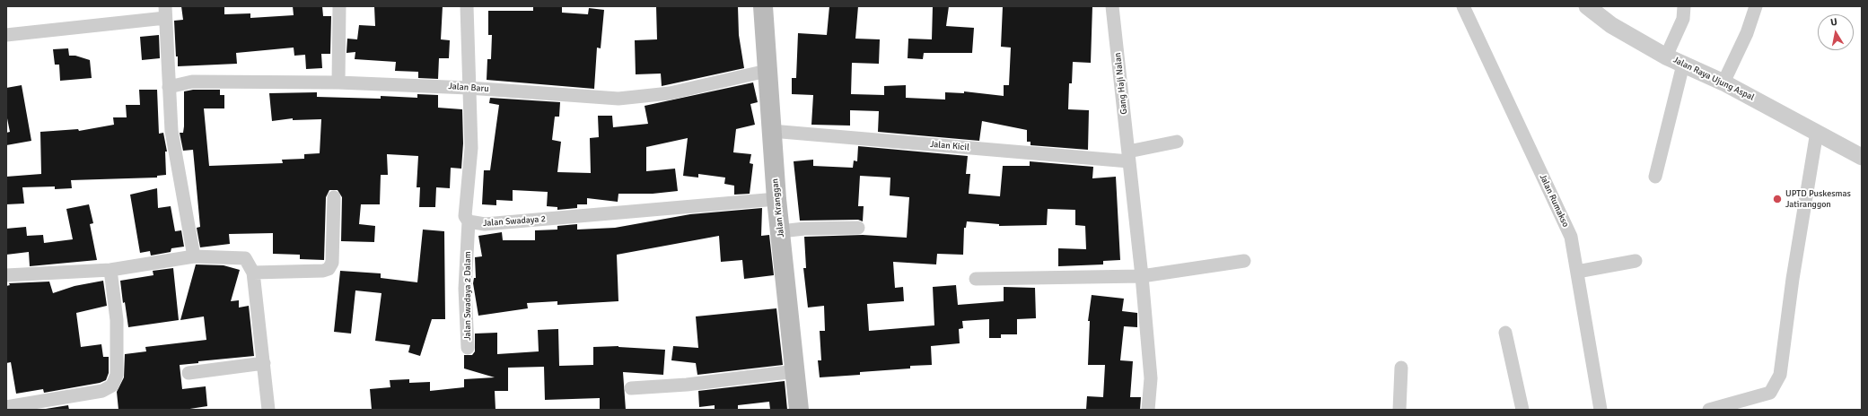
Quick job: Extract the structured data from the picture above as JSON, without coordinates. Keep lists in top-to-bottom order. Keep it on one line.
{"streets":{"main road":["Jalan Kranggan"],"street":["Jalan Raya Ujung Aspal","Gang Haji Nalan","Jalan Baru","Jalan Kicil","Jalan Rumakso","Jalan Swadaya 2","Jalan Swadaya 2 Dalam"]},"crossings":[["Gang Haji Nalan","Jalan Kicil"],["Jalan Baru","Jalan Kranggan"],["Jalan Kicil","Jalan Kranggan"],["Jalan Kranggan","Jalan Swadaya 2"],["Jalan Swadaya 2","Jalan Swadaya 2 Dalam"]],"places":["UPTD Puskesmas Jatiranggon"],"north":"top"}
